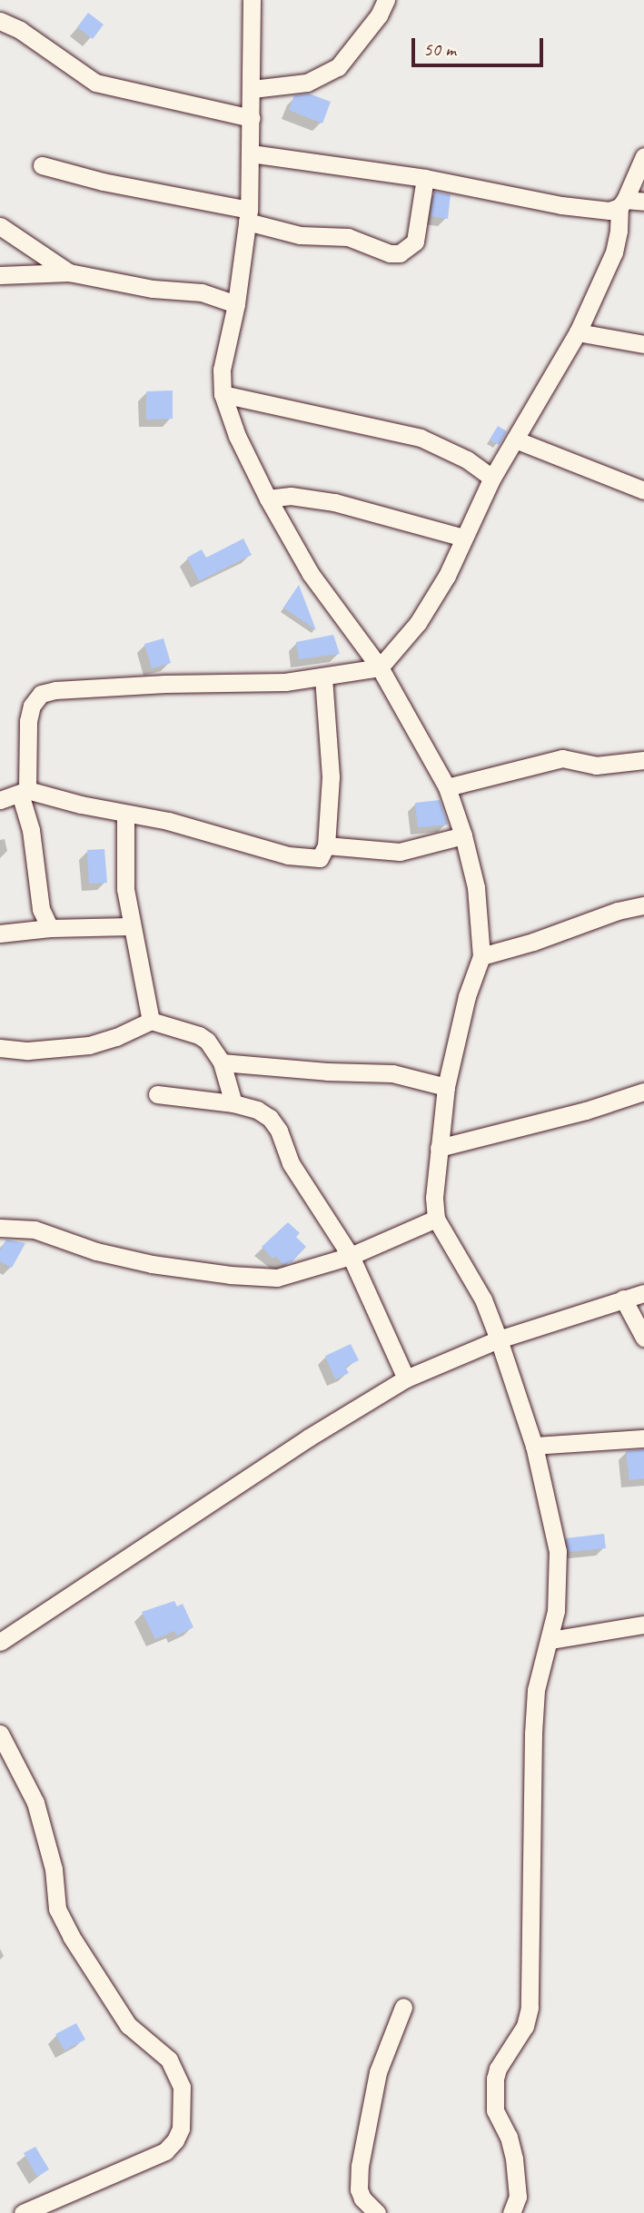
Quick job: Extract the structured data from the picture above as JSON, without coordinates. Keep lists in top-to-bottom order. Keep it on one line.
{"scale_bar":"50 m"}
